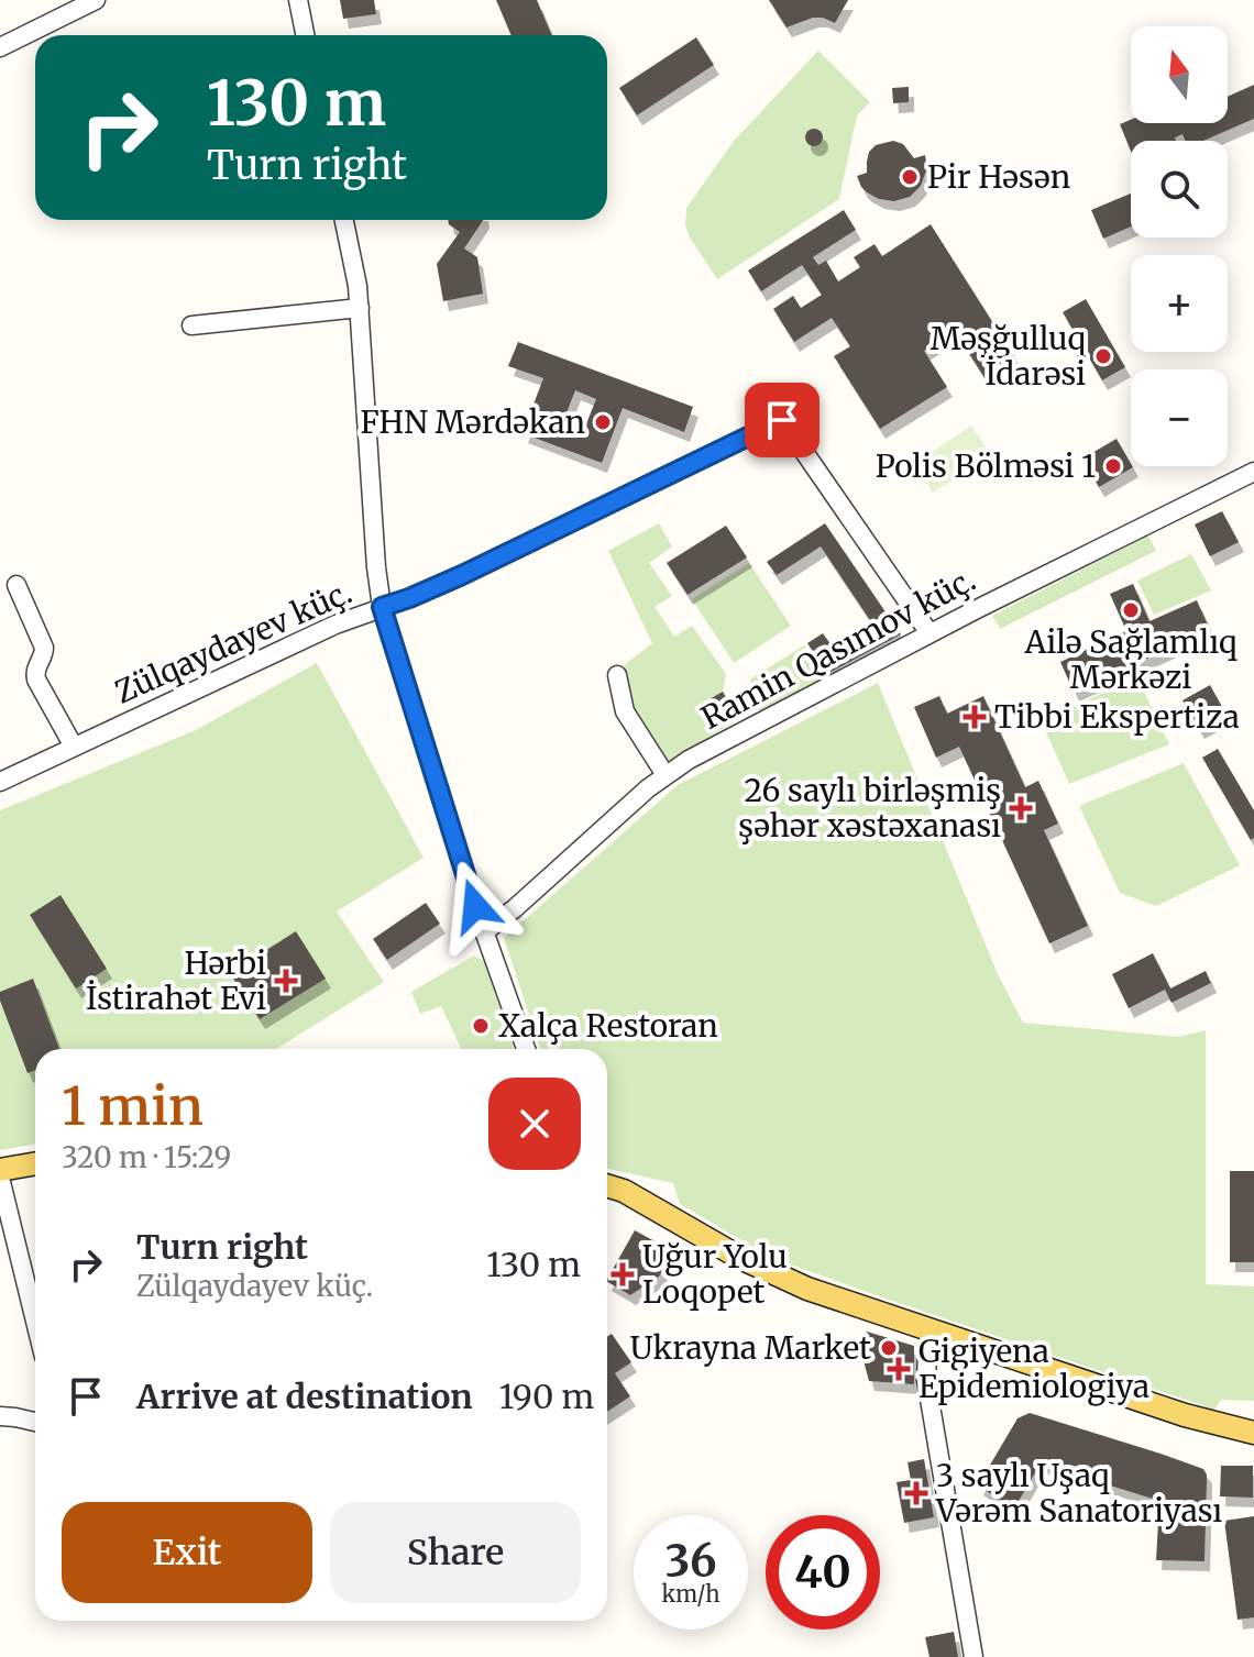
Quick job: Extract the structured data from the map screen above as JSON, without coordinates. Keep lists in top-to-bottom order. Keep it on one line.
{"streets":{"street":["Zülqaydayev küç.","Ramin Qasımov küç."]},"crossings":[["Zülqaydayev küç.","Ramin Qasımov küç."]],"places":{"other":["Pir Həsən","Məşğulluq İdarəsi","FHN Mərdəkan","Polis Bölməsi 1","Ailə Sağlamlıq Mərkəzi","Xalça Restoran","Ukrayna Market"],"health":["Tibbi Ekspertiza","26 saylı birləşmiş şəhər xəstəxanası","Hərbi İstirahət Evi","Uğur Yolu Loqopet","Gigiyena Epidemiologiya","3 saylı Uşaq Vərəm Sanatoriyası"]},"north":"top","page":{"map_buttons":["+","−"],"turn":["130 m","Turn right"],"heading":["1 min","320 m · 15:29"],"list":[{"name":"Turn right","note":"Zülqaydayev küç.","value":"130 m"},{"name":"Arrive at destination","value":"190 m"}],"buttons":["Exit","Share"],"speed":"36 km/h","limit":"40"}}
